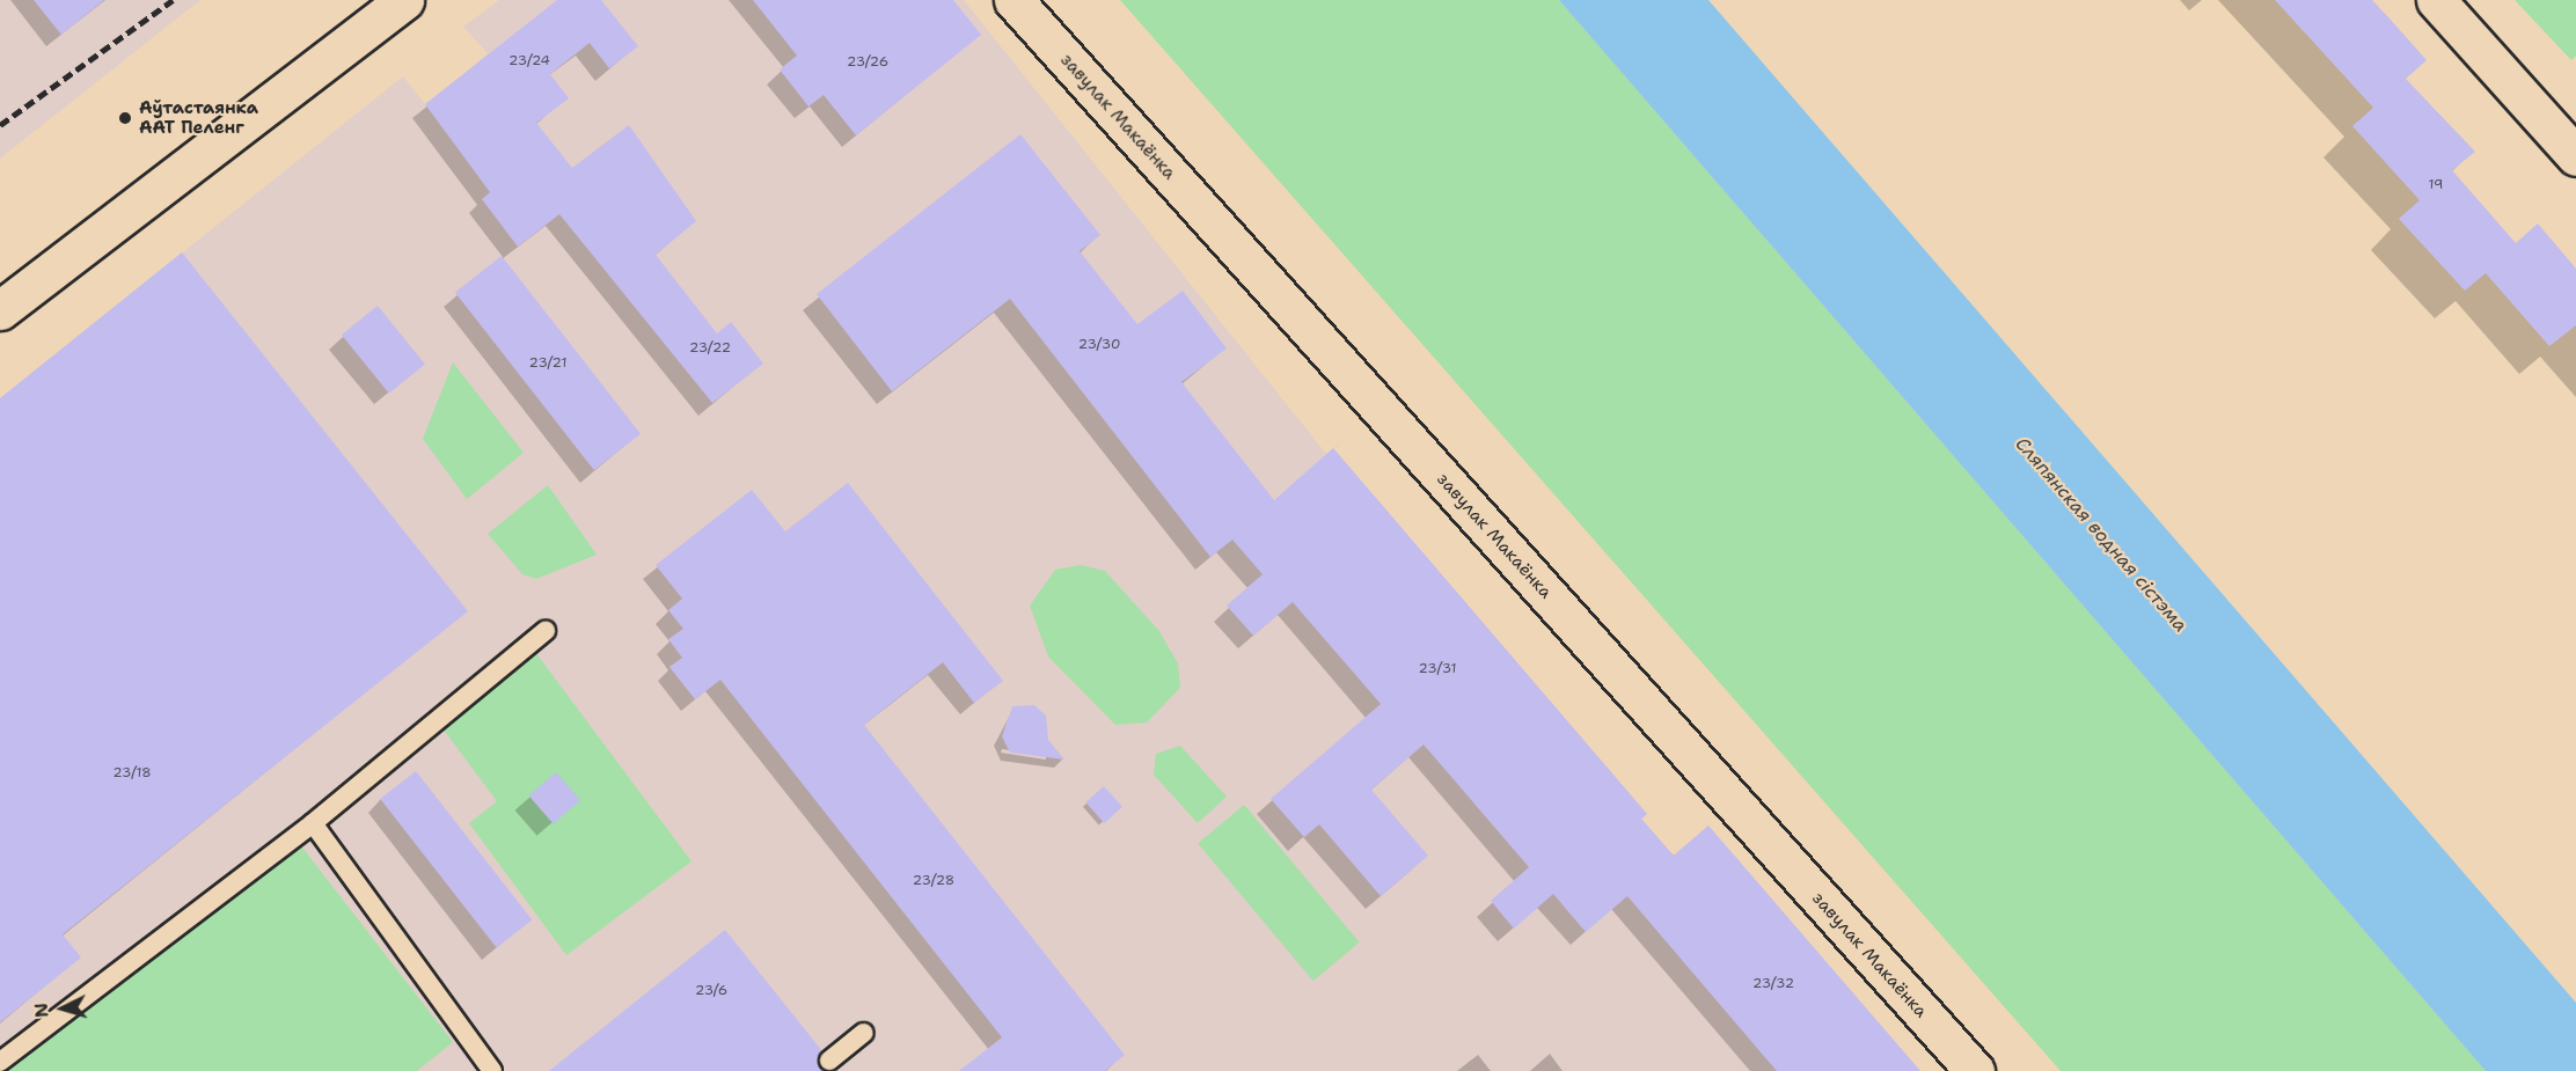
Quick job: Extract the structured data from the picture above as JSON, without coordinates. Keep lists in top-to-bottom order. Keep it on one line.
{"streets":{"street":["завулак Макаёнка"]},"water":["Сляпянская водная сістэма"],"places":["Аўтастаянка ААТ Пеленг"],"house_numbers":["23/24","23/26","19","23/30","23/22","23/21","23/31","23/18","23/28","23/32","23/6"],"north":"left"}
